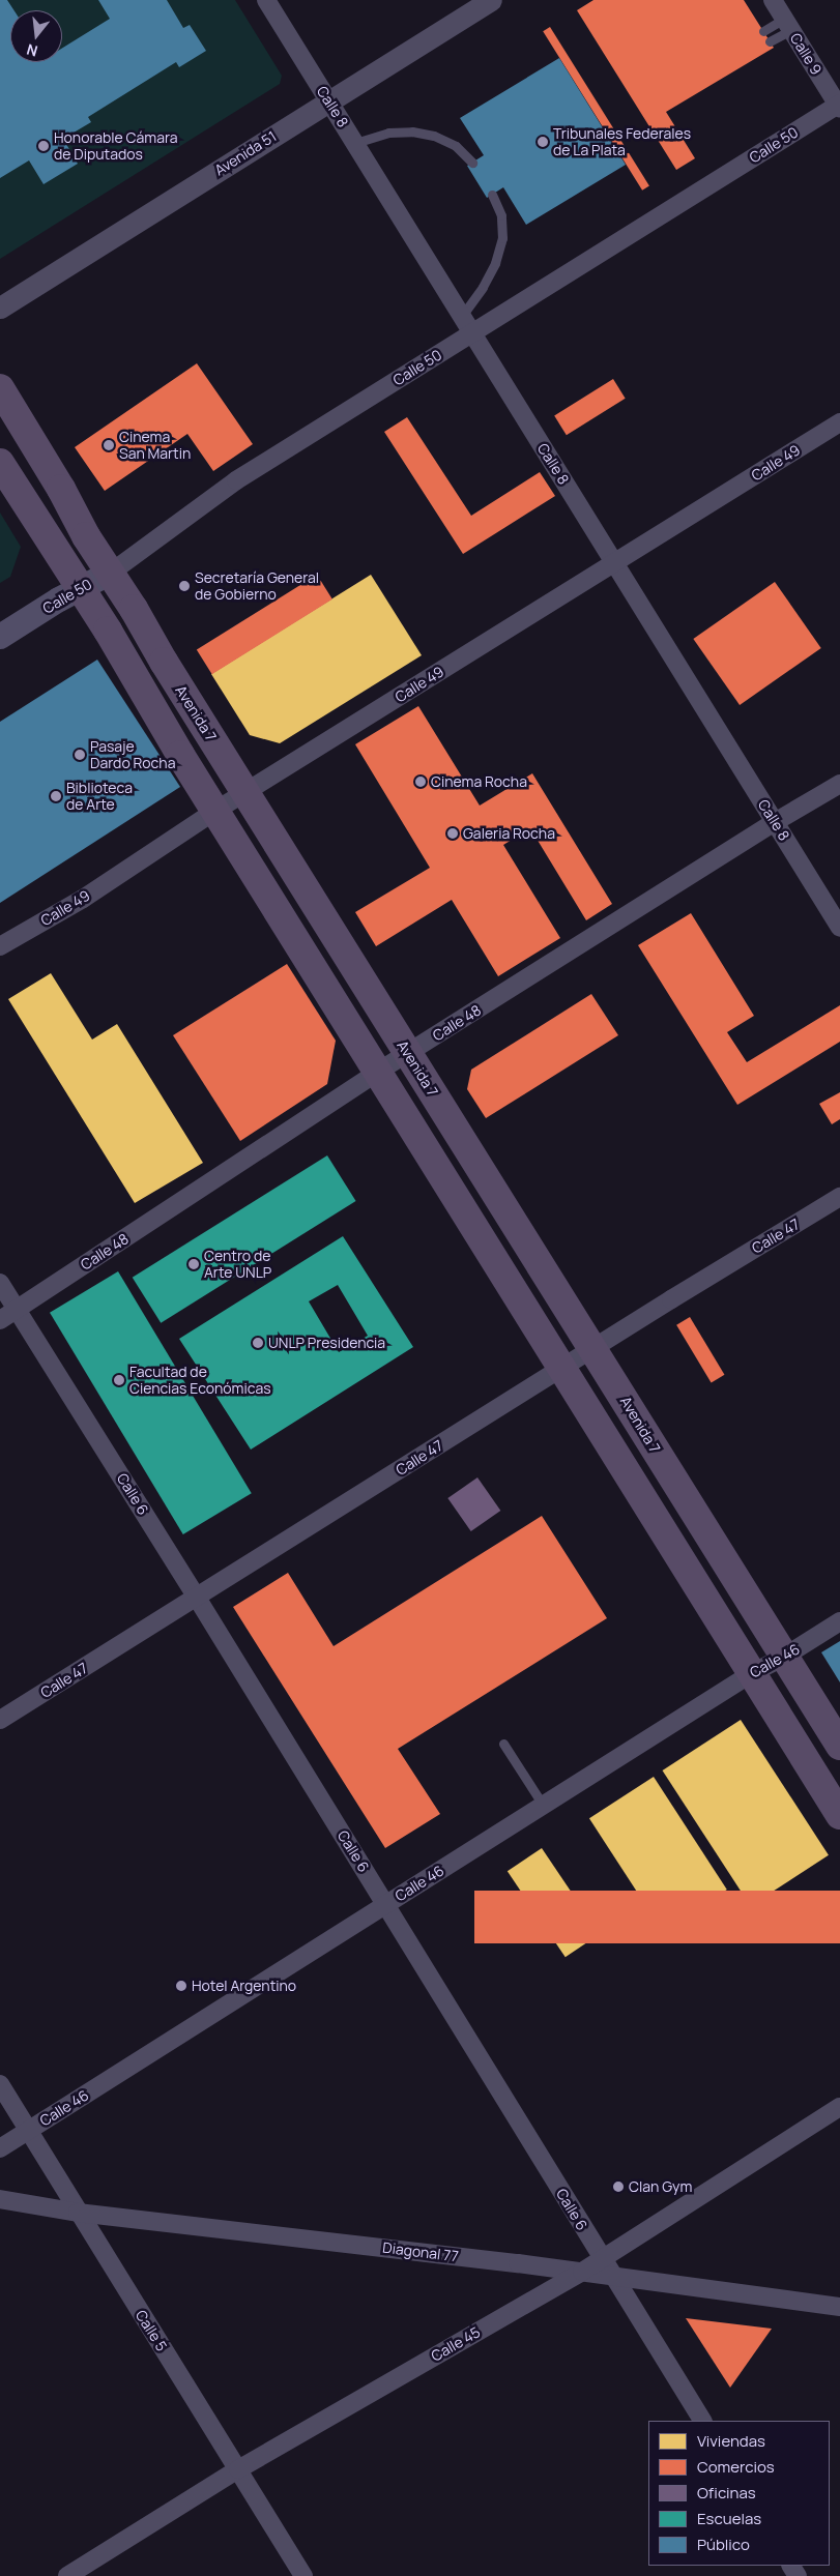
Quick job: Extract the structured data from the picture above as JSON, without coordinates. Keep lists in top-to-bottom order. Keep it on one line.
{"streets":{"main road":["Calle 50","Avenida 7"],"street":["Calle 9","Calle 8","Avenida 51","Calle 49","Calle 48","Calle 47","Calle 6","Calle 46","Diagonal 77","Calle 5","Calle 45"]},"crossings":[["Calle 9","Calle 50"],["Calle 8","Calle 50"],["Calle 8","Avenida 51"],["Calle 8","Calle 49"],["Calle 8","Calle 48"],["Calle 50","Avenida 7"],["Calle 49","Avenida 7"],["Avenida 7","Calle 48"],["Avenida 7","Calle 47"],["Avenida 7","Calle 46"],["Calle 48","Calle 6"],["Calle 47","Calle 6"],["Calle 6","Calle 46"],["Calle 6","Diagonal 77"],["Calle 6","Calle 45"],["Calle 46","Calle 5"],["Diagonal 77","Calle 5"],["Diagonal 77","Calle 45"],["Calle 5","Calle 45"]],"places":["Tribunales Federales de La Plata","Honorable Cámara de Diputados","Cinema San Martin","Secretaría General de Gobierno","Pasaje Dardo Rocha","Cinema Rocha","Biblioteca de Arte","Galeria Rocha","Centro de Arte UNLP","UNLP Presidencia","Facultad de Ciencias Económicas","Hotel Argentino","Clan Gym"],"legend":["Viviendas","Comercios","Oficinas","Escuelas","Público"],"north":"bottom"}
